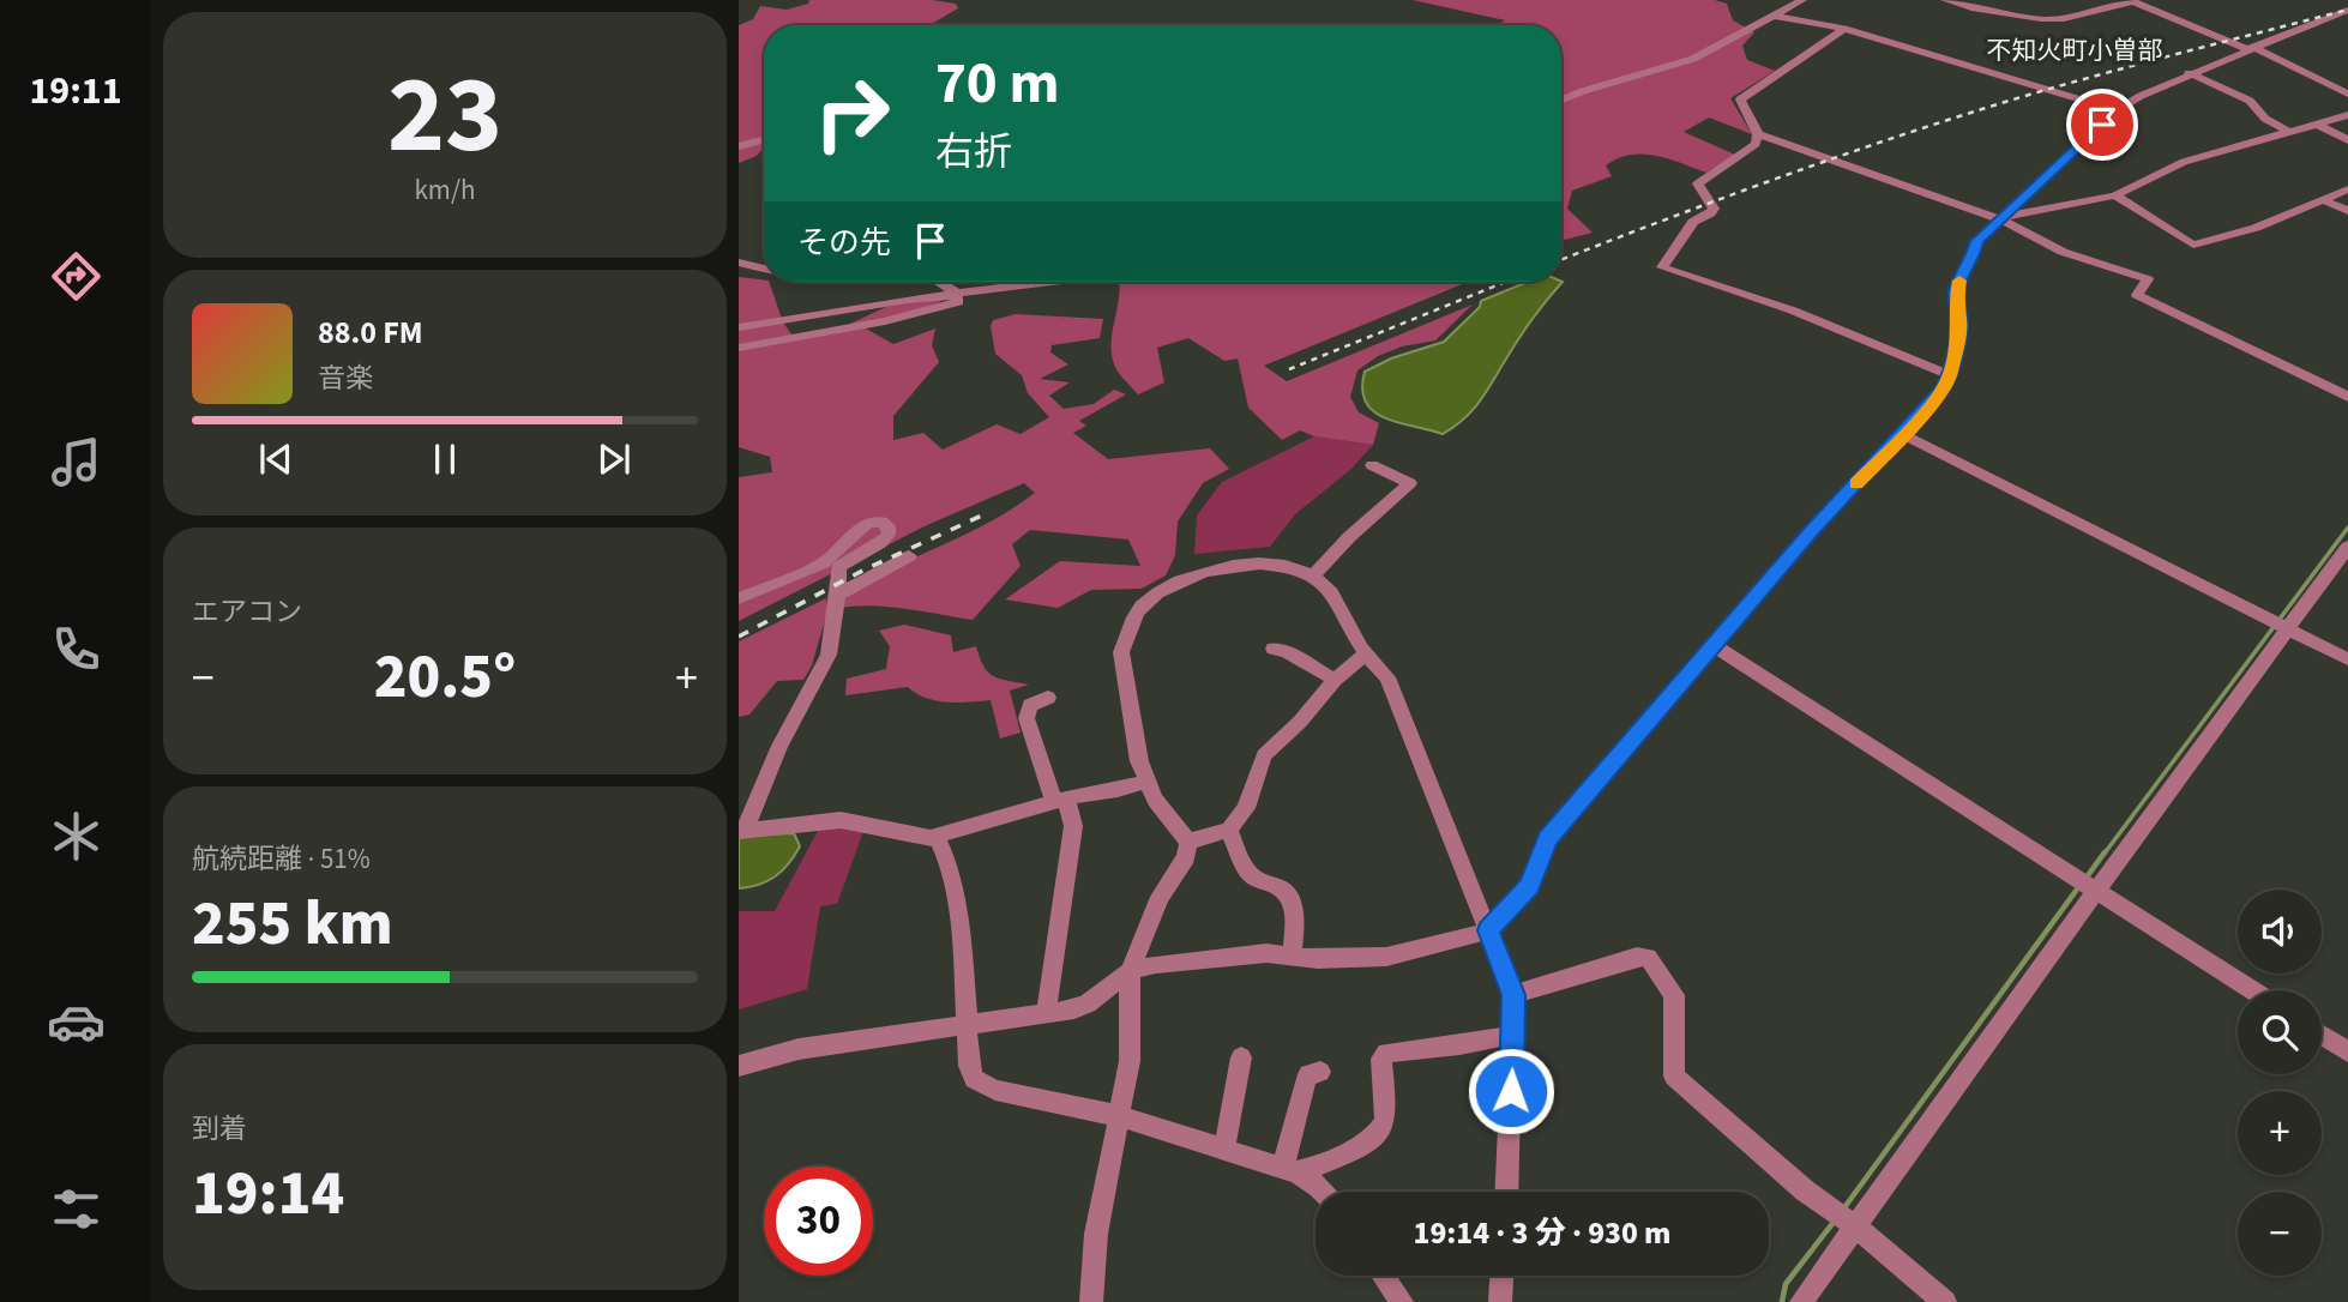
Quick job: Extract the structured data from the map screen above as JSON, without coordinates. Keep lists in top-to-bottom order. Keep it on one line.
{"districts":["不知火町小曽部"],"page":{"tabs":"19:11","tile":[["23","km/h"],"エアコン",["航続距離 · 51%","255 km"],["到着","19:14"]],"turn":["70 m","右折"],"then":"その先","song":["88.0 FM","音楽"],"heat":["−","20.5°","+"],"map_buttons":["+","−"],"limit":"30","trip":"19:14 · 3 分 · 930 m"}}
